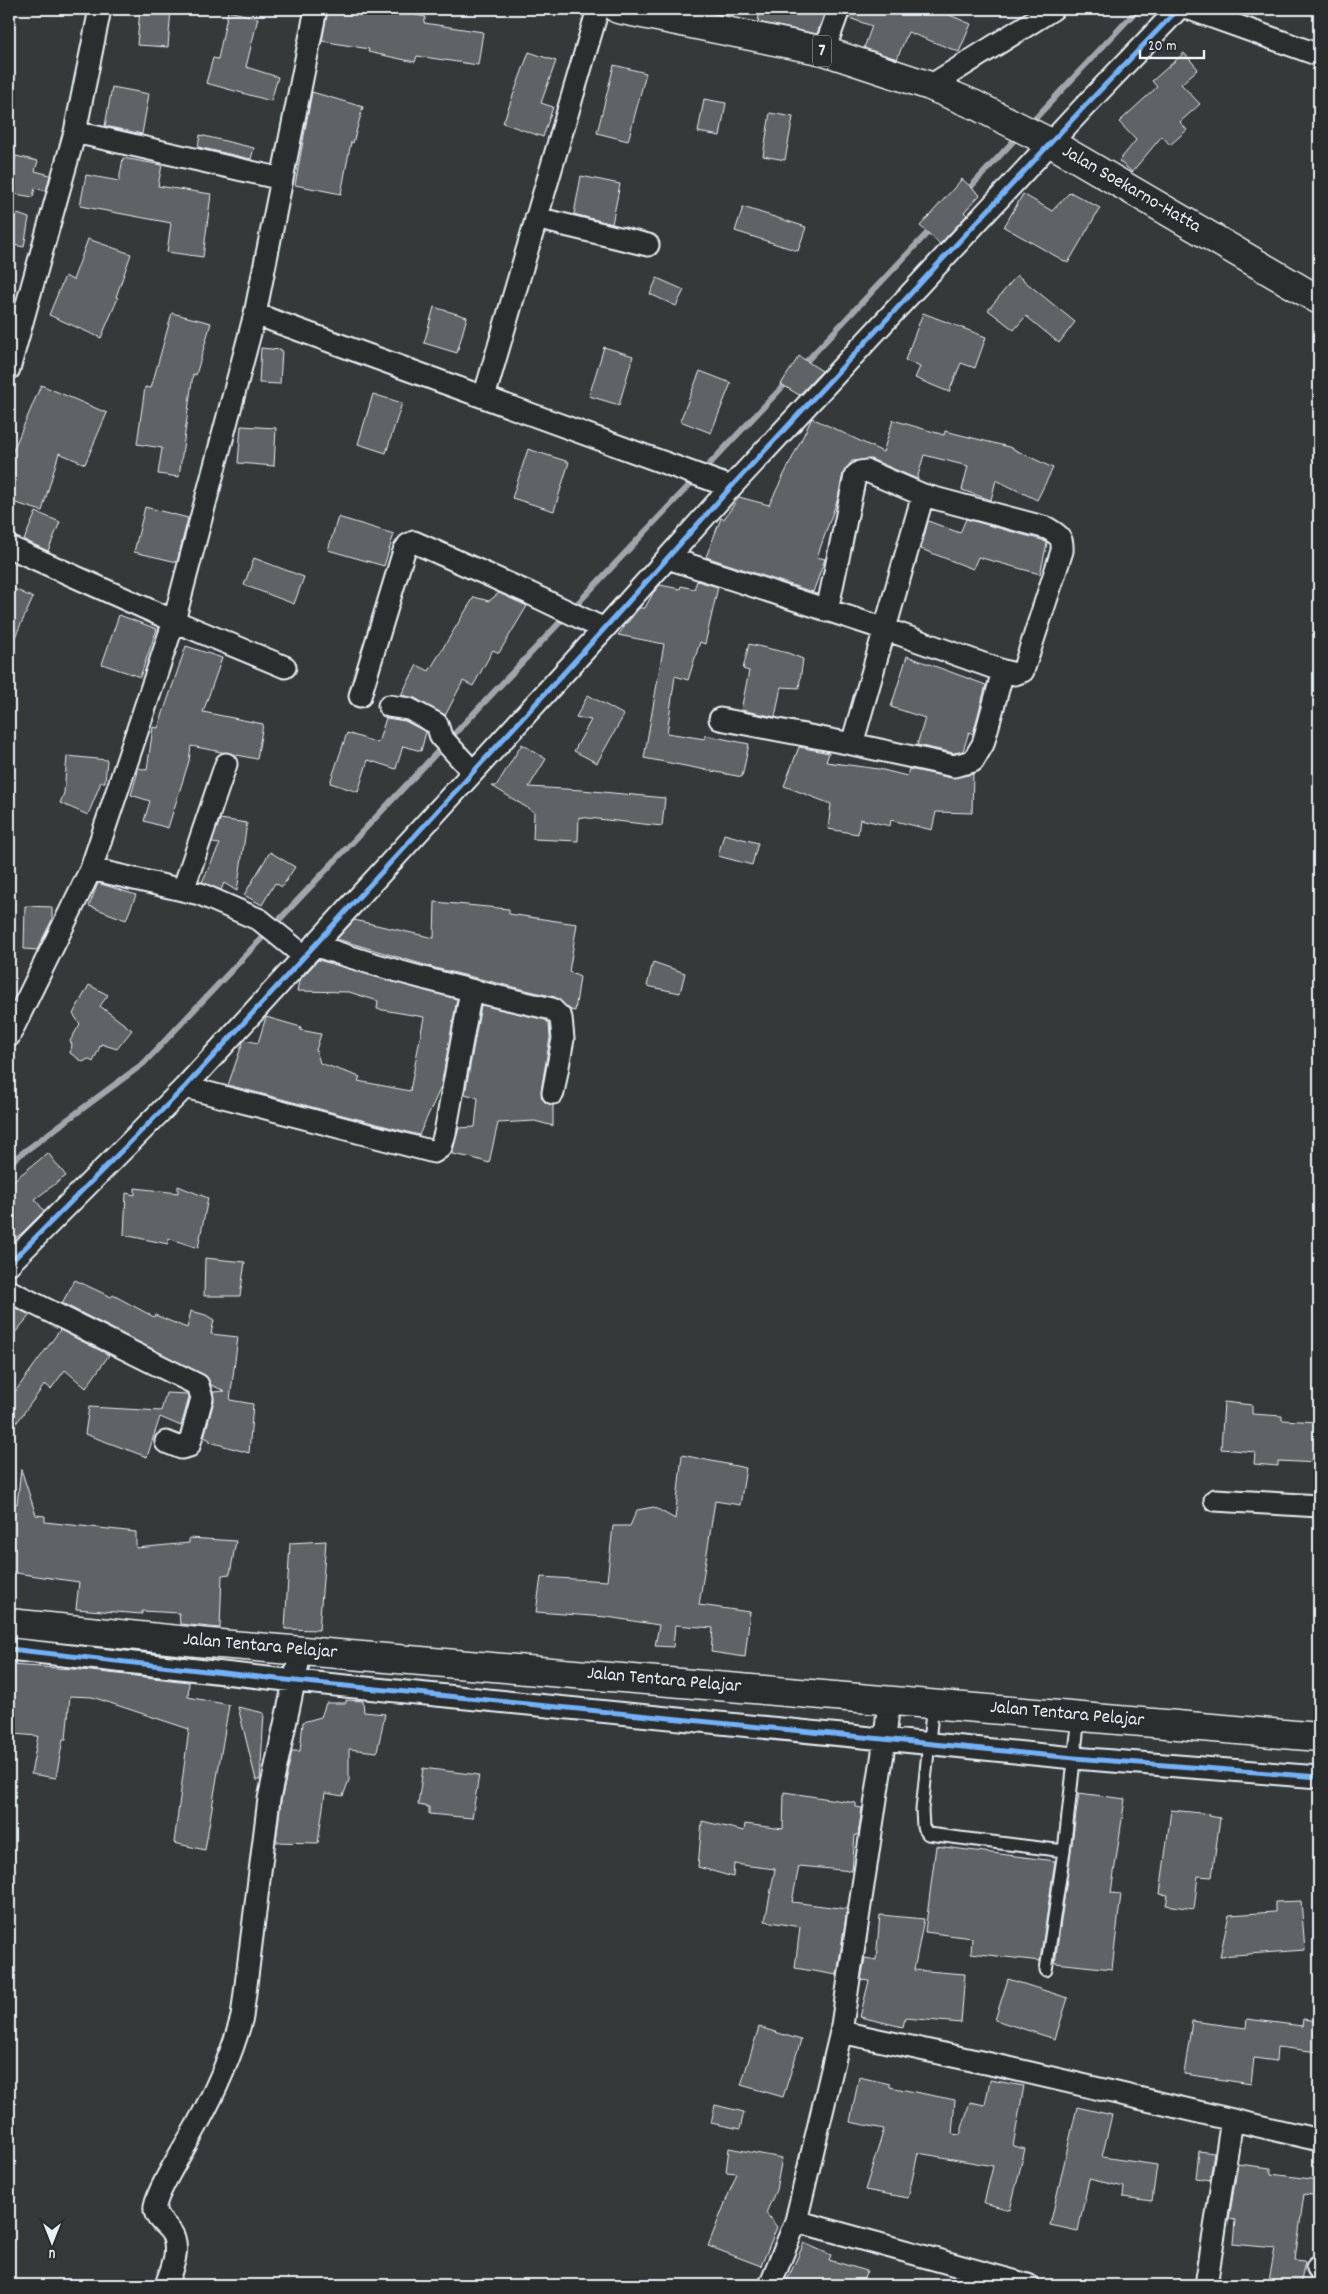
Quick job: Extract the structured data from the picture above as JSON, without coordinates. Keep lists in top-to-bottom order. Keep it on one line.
{"streets":{"main road":["7","Jalan Soekarno-Hatta","Jalan Tentara Pelajar"]},"scale_bar":"20 m","north":"bottom"}
